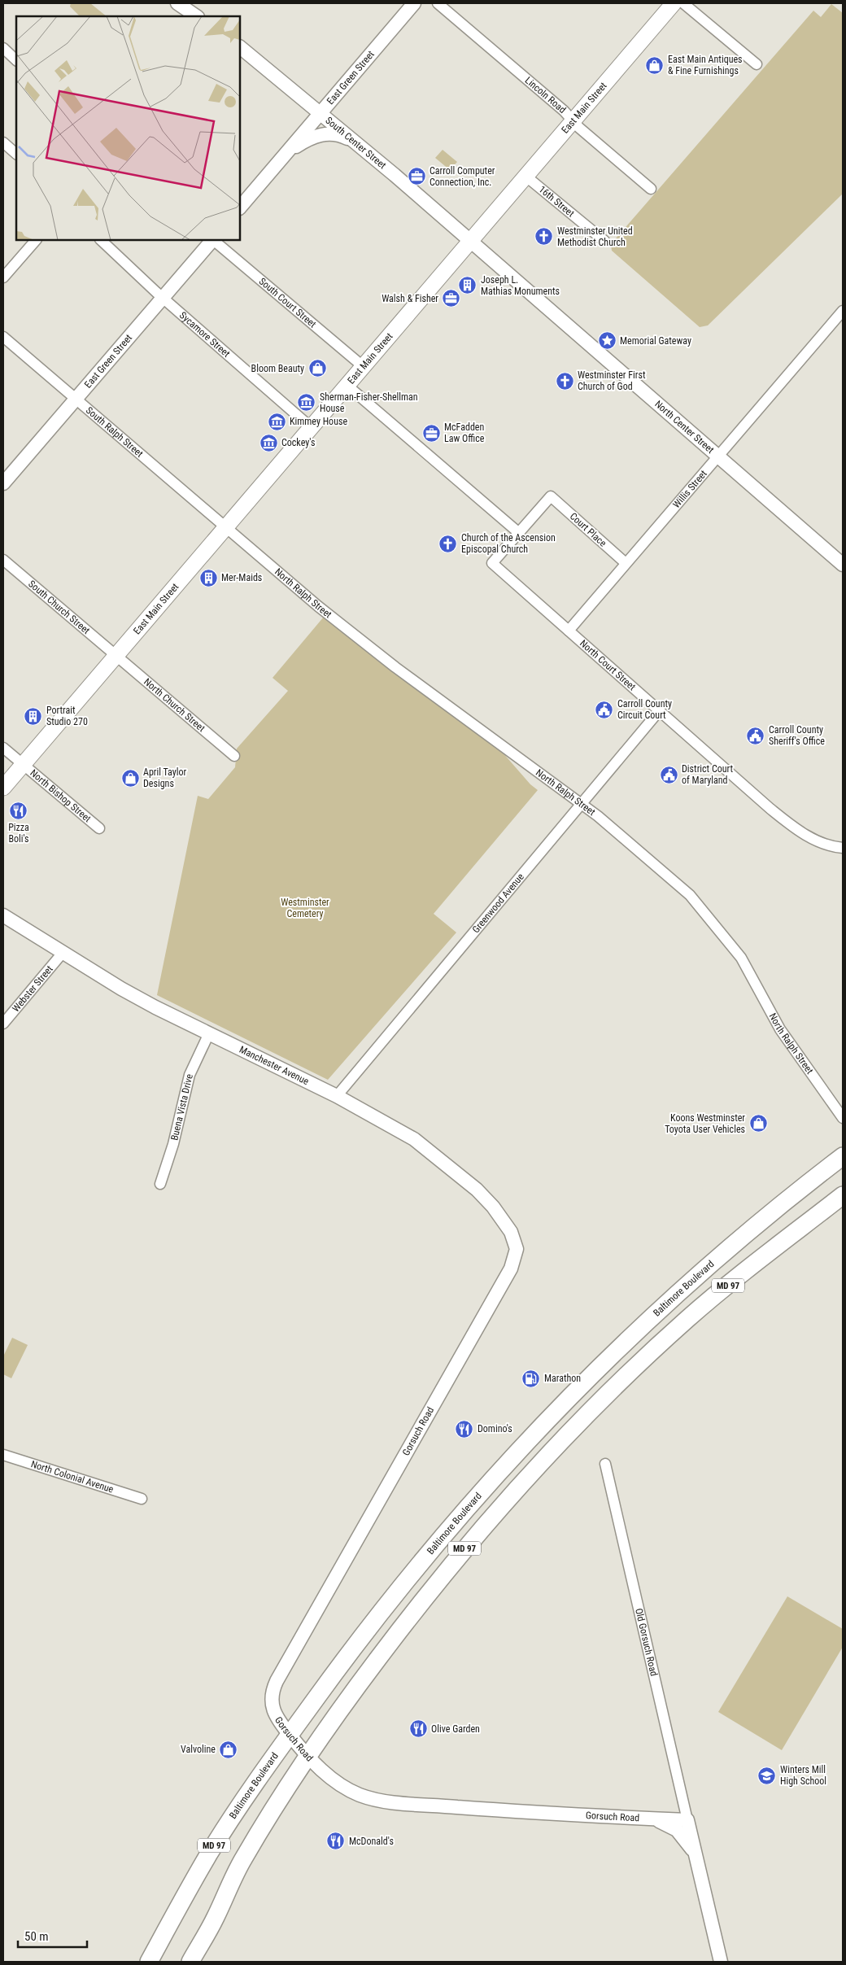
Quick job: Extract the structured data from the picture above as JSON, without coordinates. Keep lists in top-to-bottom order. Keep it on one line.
{"streets":{"highway":["MD 97","Baltimore Boulevard"],"main road":["East Main Street"],"street":["East Green Street","Lincoln Road","South Center Street","16th Street","South Court Street","Sycamore Street","North Center Street","South Ralph Street","Willis Street","Court Place","North Ralph Street","South Church Street","North Court Street","North Church Street","North Bishop Street","Greenwood Avenue","Webster Street","Manchester Avenue","Buena Vista Drive","Gorsuch Road","North Colonial Avenue","Old Gorsuch Road"]},"crossings":[["East Green Street","South Center Street"],["East Green Street","Sycamore Street"],["East Green Street","South Ralph Street"],["Lincoln Road","East Main Street"],["East Main Street","South Center Street"],["East Main Street","16th Street"],["East Main Street","South Court Street"],["East Main Street","Sycamore Street"],["East Main Street","North Center Street"],["East Main Street","South Ralph Street"],["East Main Street","North Ralph Street"],["East Main Street","South Church Street"],["East Main Street","North Church Street"],["East Main Street","North Bishop Street"],["South Center Street","North Center Street"],["North Center Street","Willis Street"],["South Ralph Street","North Ralph Street"],["Willis Street","Court Place"],["Willis Street","North Court Street"],["Court Place","North Court Street"],["North Ralph Street","Greenwood Avenue"],["South Church Street","North Church Street"],["North Court Street","Greenwood Avenue"],["Greenwood Avenue","Manchester Avenue"],["Webster Street","Manchester Avenue"],["Manchester Avenue","Buena Vista Drive"],["Manchester Avenue","Gorsuch Road"],["MD 97","Gorsuch Road"],["Baltimore Boulevard","Gorsuch Road"],["Gorsuch Road","Old Gorsuch Road"]],"parks":["Westminster Cemetery"],"places":{"shop":["East Main Antiques & Fine Furnishings","Bloom Beauty","April Taylor Designs","Koons Westminster Toyota User Vehicles","Valvoline"],"office":["Carroll Computer Connection, Inc.","Walsh & Fisher","McFadden Law Office"],"church":["Westminster United Methodist Church","Westminster First Church of God","Church of the Ascension Episcopal Church"],"building":["Joseph L. Mathias Monuments","Mer-Maids","Portrait Studio 270"],"place":["Memorial Gateway"],"museum":["Sherman-Fisher-Shellman House","Kimmey House","Cockey's"],"public building":["Carroll County Circuit Court","Carroll County Sheriff's Office","District Court of Maryland"],"restaurant":["Pizza Boli's","Domino's","Olive Garden","McDonald's"],"fuel station":["Marathon"],"school or university":["Winters Mill High School"]},"scale_bar":"50 m"}
